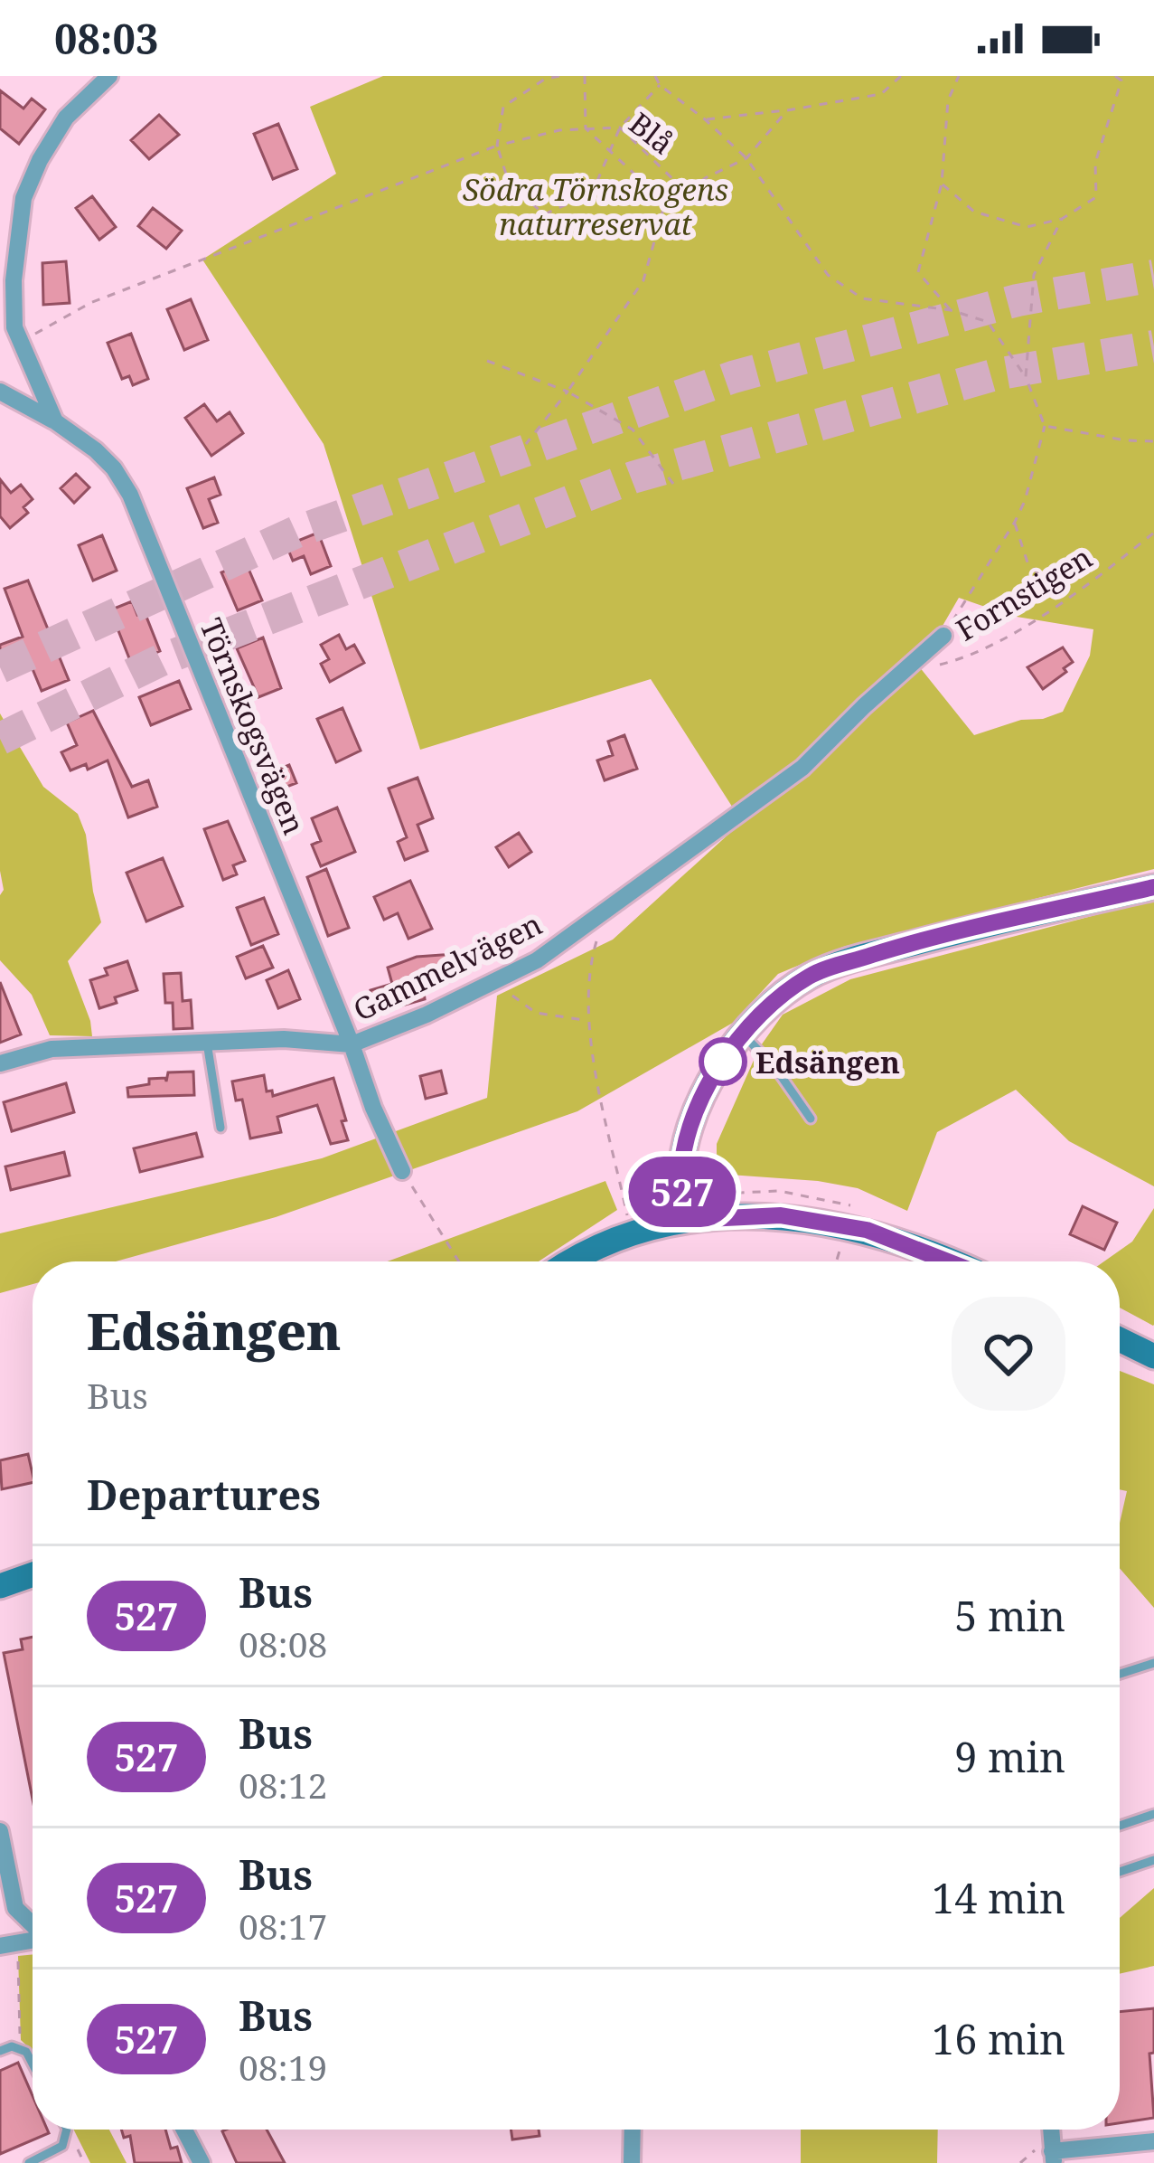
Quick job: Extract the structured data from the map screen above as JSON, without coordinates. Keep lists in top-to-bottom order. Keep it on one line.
{"streets":{"street":["Törnskogsvägen","Gammelvägen"],"path":["Blå","Fornstigen"]},"crossings":[["Blå","Törnskogsvägen"],["Fornstigen","Gammelvägen"],["Törnskogsvägen","Gammelvägen"]],"parks":["Södra Törnskogens naturreservat"],"places":["Edsängen"],"lines":["bus line 527"],"page":{"status":"08:03","on_map":"527","heading":[["Edsängen","Bus"],"Departures"],"list":[{"mark":"527","name":"Bus","note":"08:08","value":"5 min"},{"mark":"527","name":"Bus","note":"08:12","value":"9 min"},{"mark":"527","name":"Bus","note":"08:17","value":"14 min"},{"mark":"527","name":"Bus","note":"08:19","value":"16 min"}]}}
